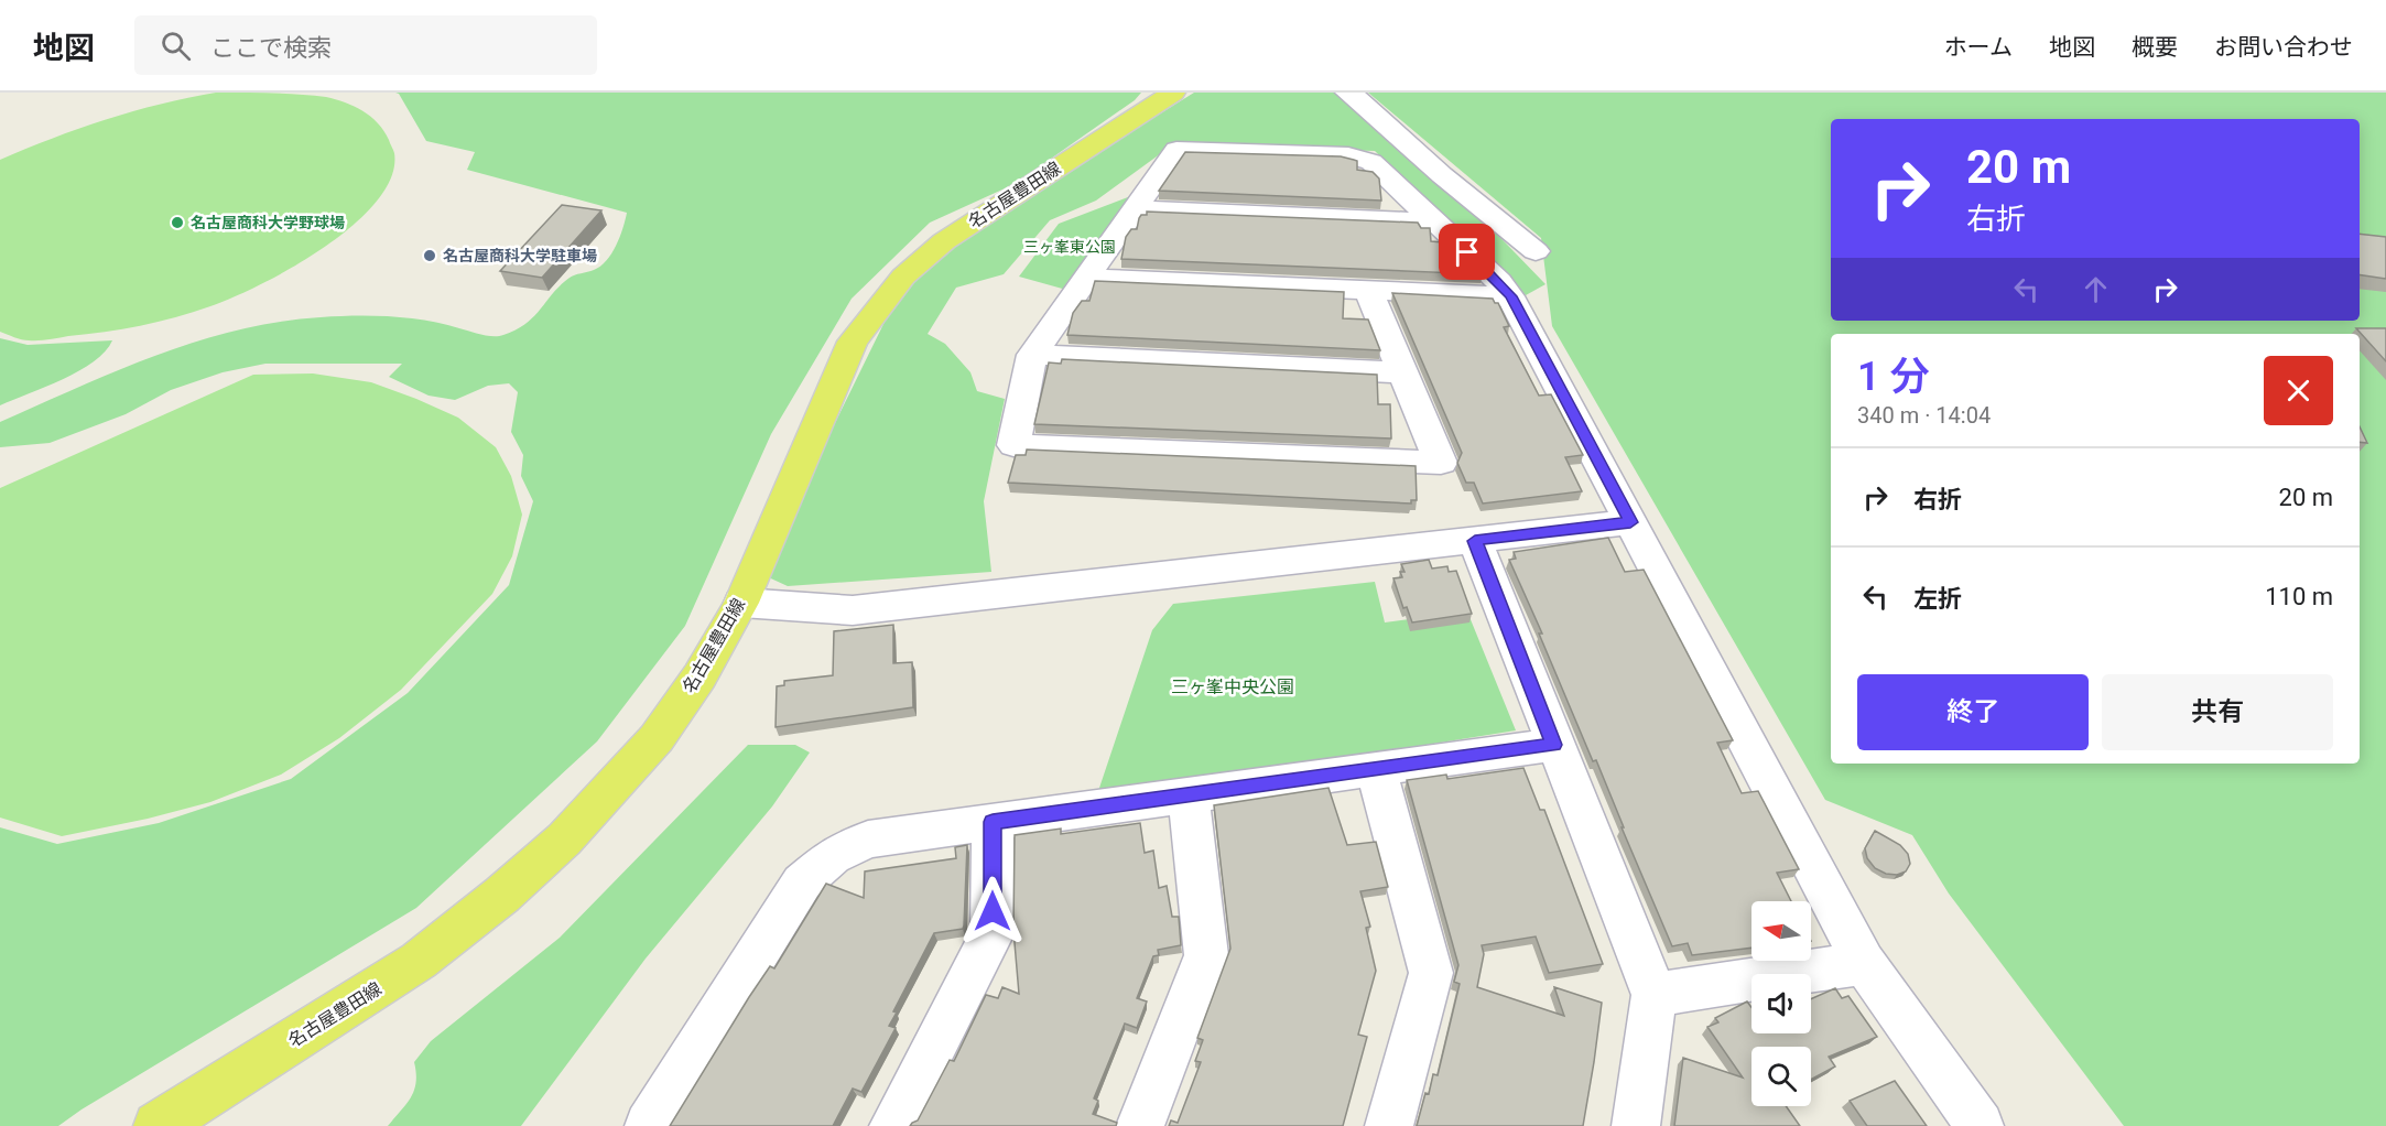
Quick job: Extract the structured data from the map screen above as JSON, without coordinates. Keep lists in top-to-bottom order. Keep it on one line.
{"streets":{"main road":["名古屋豊田線"]},"parks":["三ヶ峯東公園","三ヶ峯中央公園"],"places":["名古屋商科大学野球場","名古屋商科大学駐車場"],"north":"left","page":{"header":"地図","search":"ここで検索","nav":["ホーム","地図","概要","お問い合わせ"],"turn":["20 m","右折"],"heading":["1 分","340 m · 14:04"],"list":[{"name":"右折","value":"20 m"},{"name":"左折","value":"110 m"}],"buttons":["終了","共有"]}}
